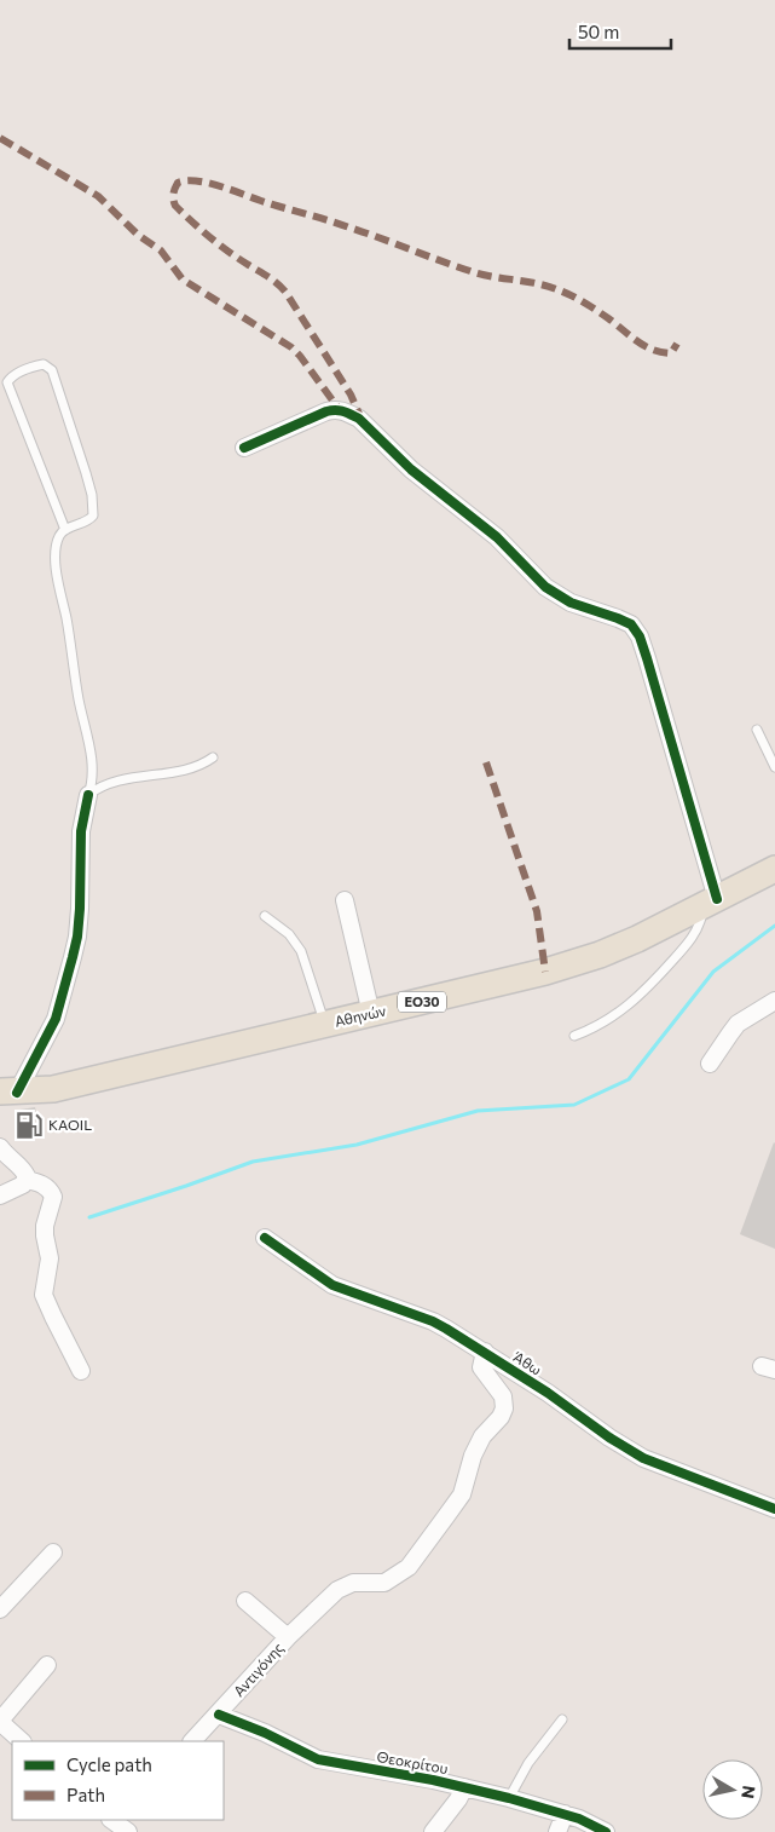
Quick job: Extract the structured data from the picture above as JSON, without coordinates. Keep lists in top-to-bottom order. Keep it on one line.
{"streets":{"main road":["ΕΟ30","Αθηνών"],"street":["Άθω","Αντιγόνης","Θεοκρίτου"]},"crossings":[["Αντιγόνης","Θεοκρίτου"]],"places":{"fuel station":["KAOIL"]},"legend":["Cycle path","Path"],"scale_bar":"50 m","north":"right"}
